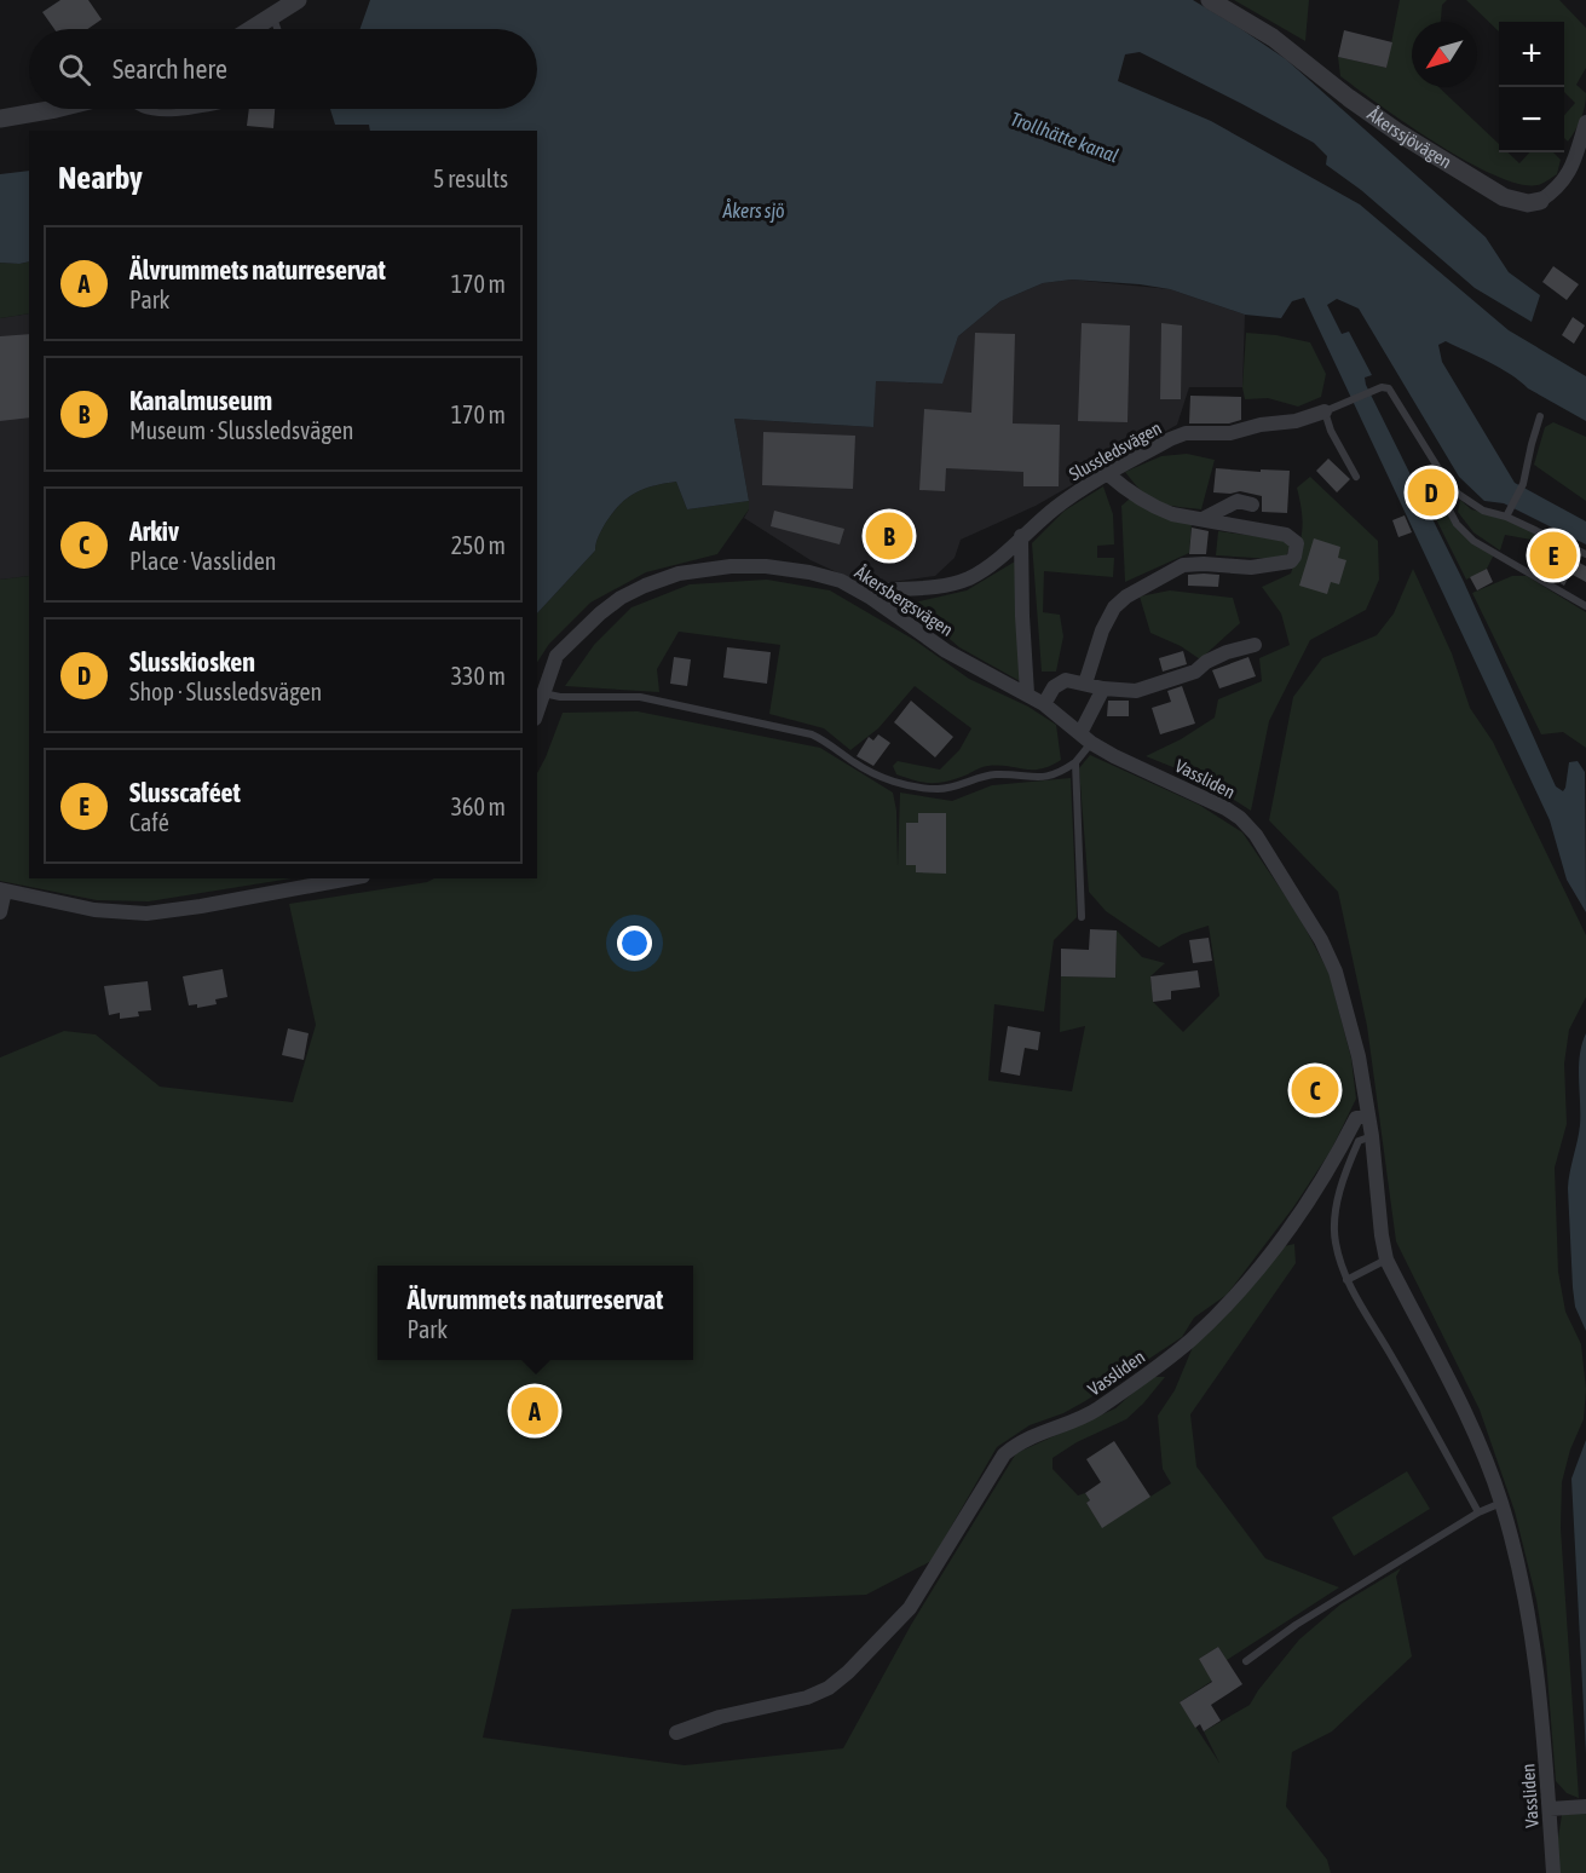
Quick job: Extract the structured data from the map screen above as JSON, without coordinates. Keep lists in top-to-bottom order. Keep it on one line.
{"streets":{"street":["Åkerssjövägen","Slussledsvägen","Åkersbergsvägen","Vassliden"]},"crossings":[["Slussledsvägen","Åkersbergsvägen"],["Åkersbergsvägen","Vassliden"]],"water":["Trollhätte kanal","Åkers sjö"],"north":"bottom left","page":{"map_buttons":["+","−"],"search":"Search here","heading":["Nearby","5 results"],"list":[{"mark":"A","name":"Älvrummets naturreservat","note":"Park","value":"170 m"},{"mark":"B","name":"Kanalmuseum","note":"Museum · Slussledsvägen","value":"170 m"},{"mark":"C","name":"Arkiv","note":"Place · Vassliden","value":"250 m"},{"mark":"D","name":"Slusskiosken","note":"Shop · Slussledsvägen","value":"330 m"},{"mark":"E","name":"Slusscaféet","note":"Café","value":"360 m"}],"pins":["D","B","E","C","A"],"popup":["Älvrummets naturreservat","Park"]}}
